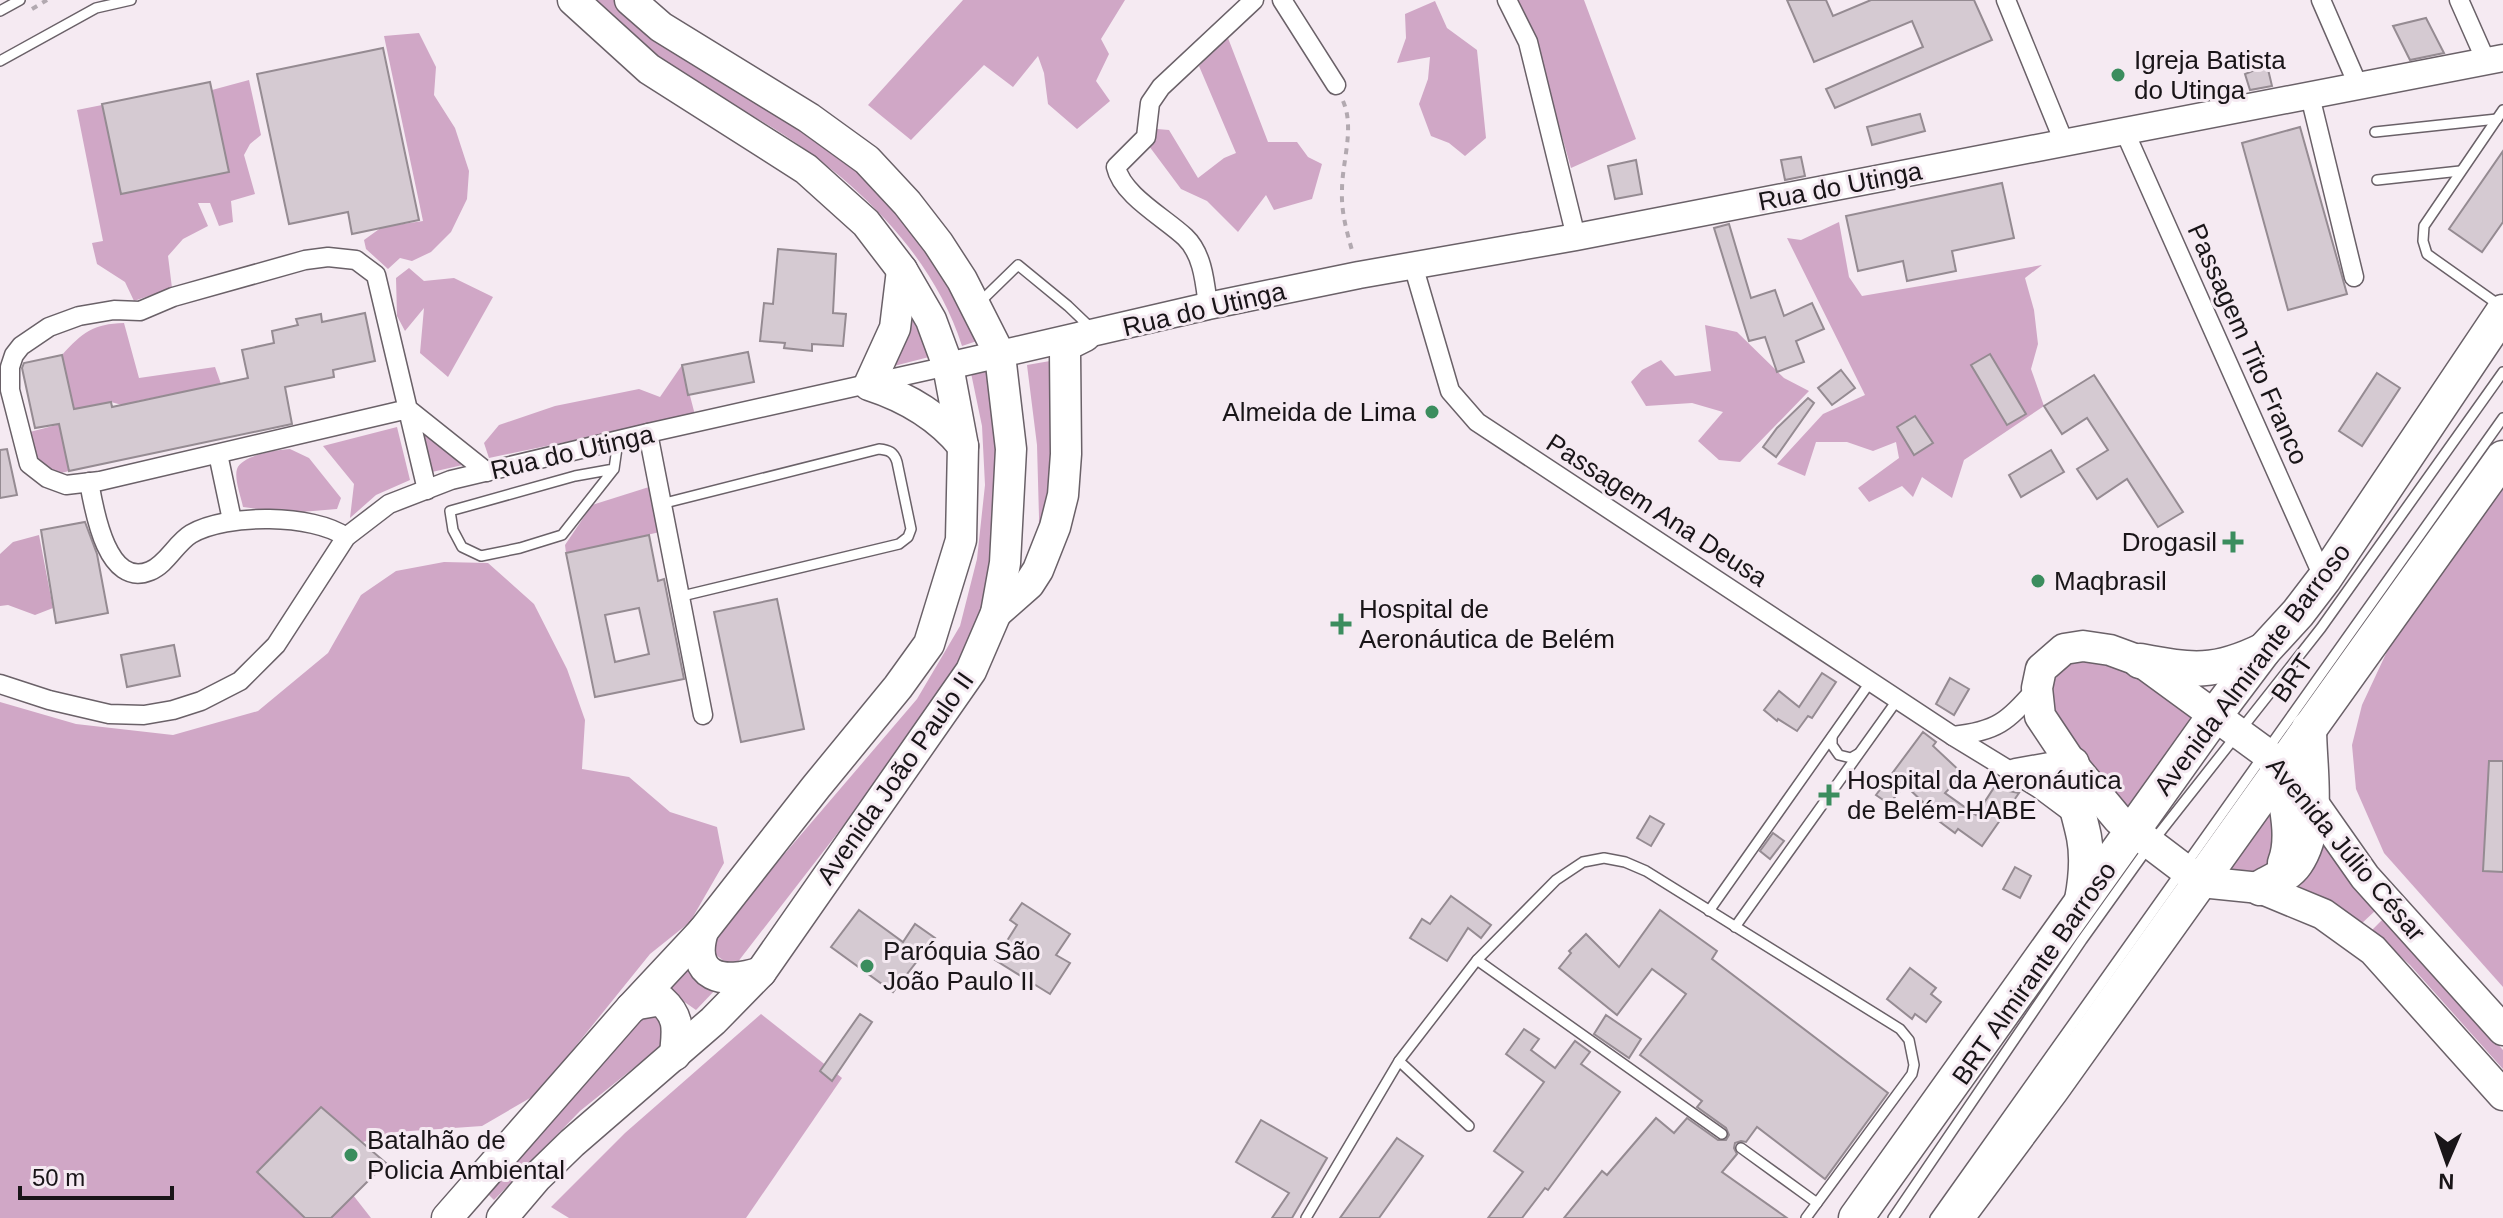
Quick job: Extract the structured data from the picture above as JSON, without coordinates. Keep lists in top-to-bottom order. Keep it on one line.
{"streets":{"highway":["Avenida Almirante Barroso"],"main road":["Avenida João Paulo II","Avenida Júlio César"],"street":["Rua do Utinga","Passagem Tito Franco","Passagem Ana Deusa"],"lane":["BRT","BRT Almirante Barroso"]},"crossings":[["Rua do Utinga","Passagem Tito Franco"],["Rua do Utinga","Passagem Ana Deusa"],["Rua do Utinga","Avenida João Paulo II"],["Passagem Tito Franco","Avenida Almirante Barroso"],["Avenida Almirante Barroso","Avenida Júlio César"],["Avenida Almirante Barroso","BRT Almirante Barroso"],["BRT","Avenida Júlio César"]],"places":{"other":["Igreja Batista do Utinga","Almeida de Lima","Maqbrasil","Paróquia São João Paulo II","Batalhão de Policia Ambiental"],"health":["Drogasil","Hospital de Aeronáutica de Belém","Hospital da Aeronáutica de Belém-HABE"]},"scale_bar":"50 m","north":"bottom"}
